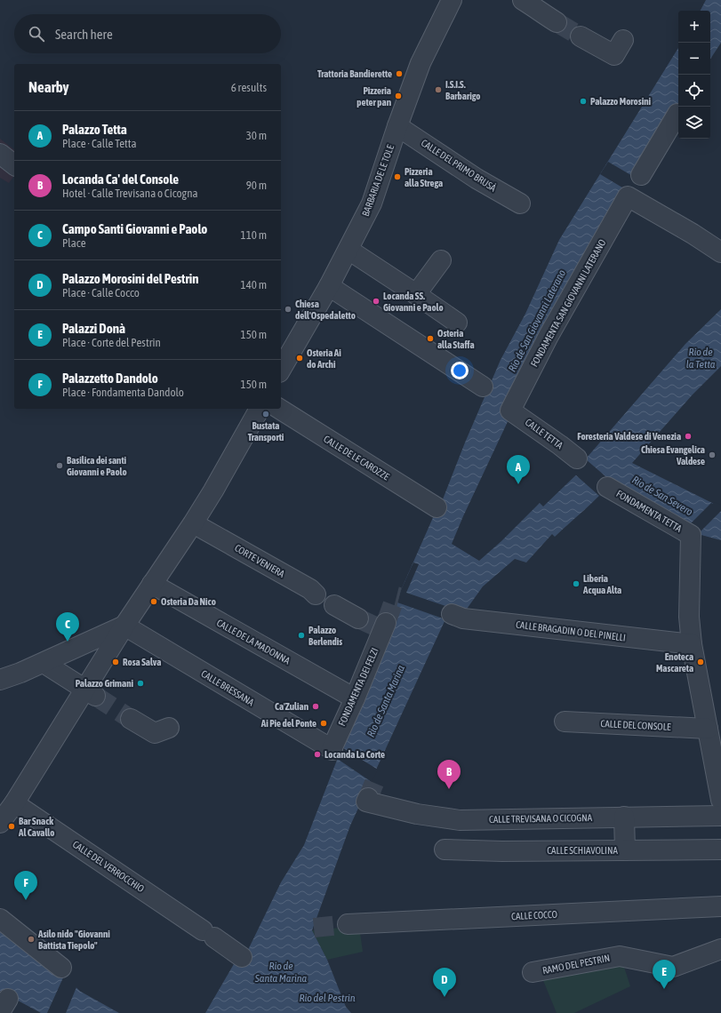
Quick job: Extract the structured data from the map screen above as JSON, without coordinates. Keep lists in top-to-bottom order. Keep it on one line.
{"streets":{"street":["CALLE DEL PRIMO BRUSÀ","BARBARIA DE LE TOLE","FONDAMENTA SAN GIOVANNI LATERANO","CALLE TETTA","CALLE DE LE CAROZZE","FONDAMENTA TETTA","CORTE VENIERA","CALLE BRAGADIN O DEL PINELLI","CALLE DE LA MADONNA","FONDAMENTA DEI FELZI","CALLE BRESSANA","CALLE DEL CONSOLE","CALLE TREVISANA O CICOGNA","CALLE SCHIAVOLINA","CALLE DEL VERROCCHIO","CALLE COCCO","RAMO DEL PESTRIN"]},"crossings":[["CALLE DEL PRIMO BRUSÀ","BARBARIA DE LE TOLE"],["FONDAMENTA SAN GIOVANNI LATERANO","CALLE TETTA"],["FONDAMENTA TETTA","CALLE BRAGADIN O DEL PINELLI"],["CALLE DE LA MADONNA","FONDAMENTA DEI FELZI"],["FONDAMENTA DEI FELZI","CALLE BRESSANA"]],"water":["Rio de San Giovanni Laterano","Rio de la Tetta","Rio de San Severo","Rio de Santa Marina","Rio del Pestrin"],"places":["Trattoria Bandierette","I.S.I.S. Barbarigo","Pizzeria peter pan","Palazzo Morosini","Pizzeria alla Strega","Locanda SS. Giovanni e Paolo","Chiesa dell'Ospedaletto","Osteria alla Staffa","Osteria Ai do Archi","Bustata Transporti","Foresteria Valdese di Venezia","Chiesa Evangelica Valdese","Basilica dei santi Giovanni e Paolo","Liberia Acqua Alta","Osteria Da Nico","Palazzo Berlendis","Rosa Salva","Enoteca Mascareta","Palazzo Grimani","Ca'Zulian","Ai Pie del Ponte","Locanda La Corte","Bar Snack Al Cavallo","Asilo nido \"Giovanni Battista Tiepolo\""],"page":{"map_buttons":["+","−"],"search":"Search here","heading":["Nearby","6 results"],"list":[{"mark":"A","name":"Palazzo Tetta","note":"Place · Calle Tetta","value":"30 m"},{"mark":"B","name":"Locanda Ca' del Console","note":"Hotel · Calle Trevisana o Cicogna","value":"90 m"},{"mark":"C","name":"Campo Santi Giovanni e Paolo","note":"Place","value":"110 m"},{"mark":"D","name":"Palazzo Morosini del Pestrin","note":"Place · Calle Cocco","value":"140 m"},{"mark":"E","name":"Palazzi Donà","note":"Place · Corte del Pestrin","value":"150 m"},{"mark":"F","name":"Palazzetto Dandolo","note":"Place · Fondamenta Dandolo","value":"150 m"}],"pins":["A","C","B","F","E","D"]}}
